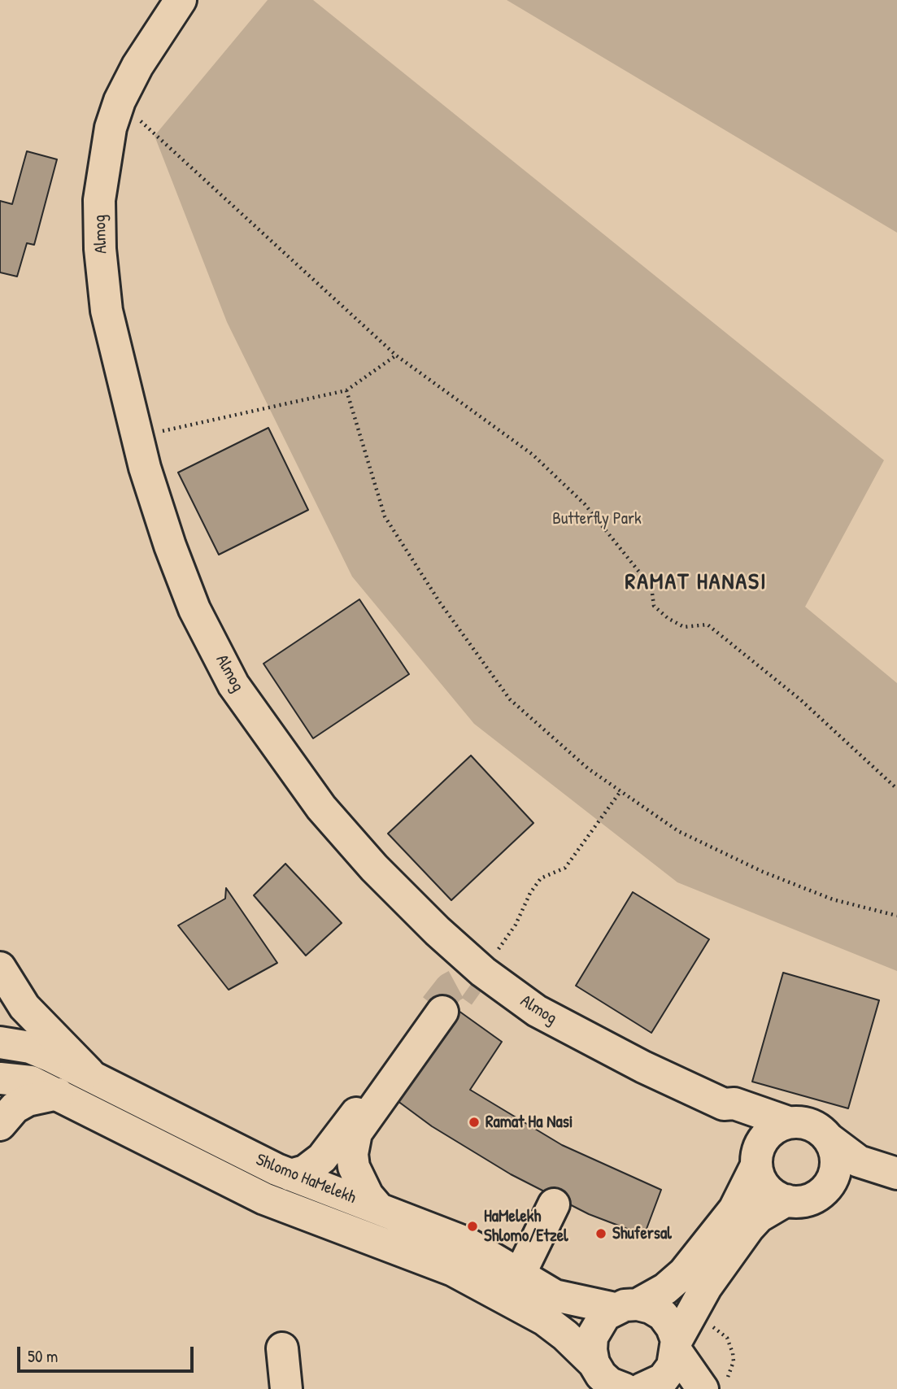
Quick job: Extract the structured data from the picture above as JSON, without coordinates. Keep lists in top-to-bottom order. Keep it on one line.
{"streets":{"street":["Almog","Shlomo HaMelekh"]},"districts":["RAMAT HANASI"],"parks":["Butterfly Park"],"places":["Ramat Ha Nasi","HaMelekh Shlomo/Etzel","Shufersal"],"scale_bar":"50 m"}
